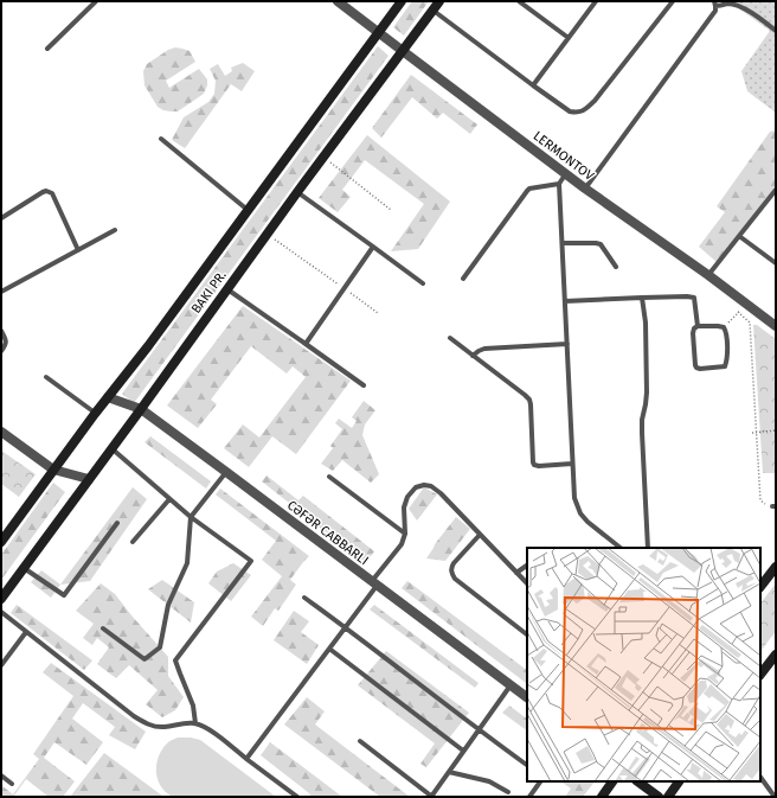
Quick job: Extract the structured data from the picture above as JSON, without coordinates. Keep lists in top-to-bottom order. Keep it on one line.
{"streets":{"street":["LERMONTOV"]}}
